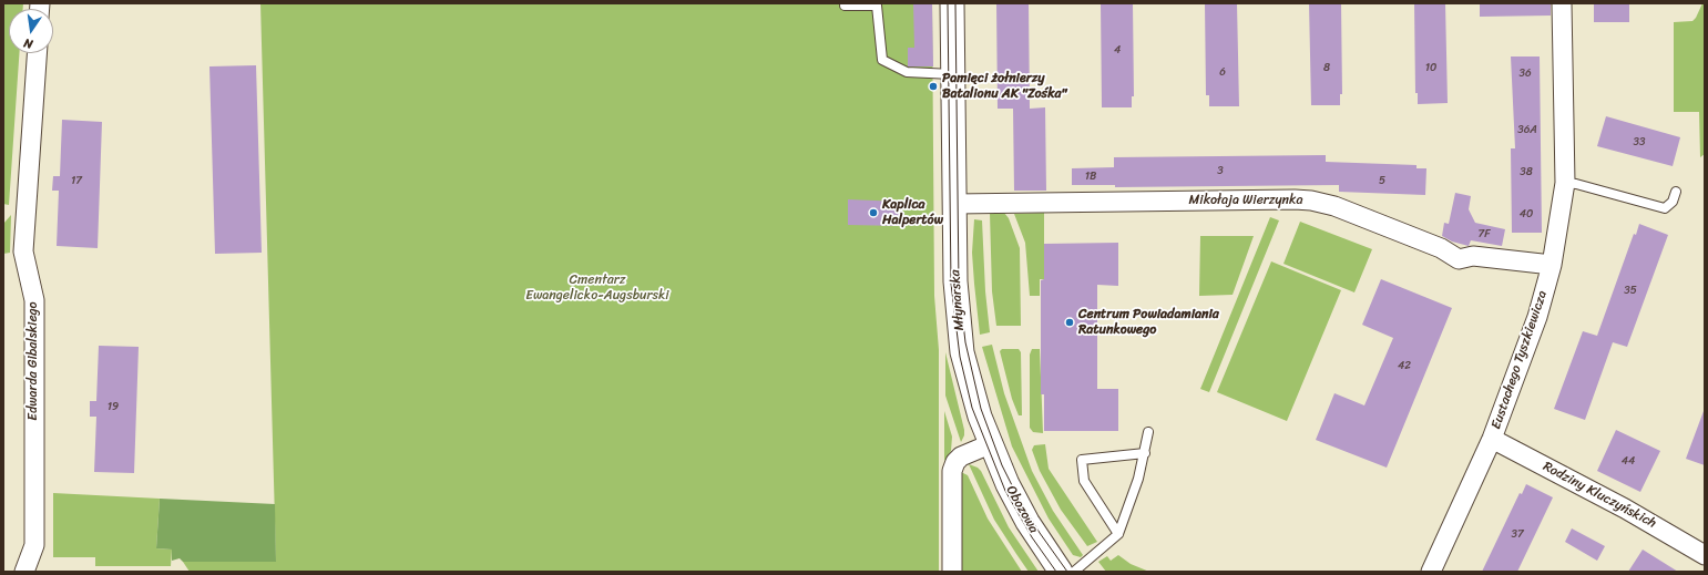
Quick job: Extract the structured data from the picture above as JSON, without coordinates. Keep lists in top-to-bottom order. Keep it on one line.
{"streets":{"street":["Mikołaja Wierzynka","Młynarska","Eustachego Tyszkiewicza","Edwarda Gibalskiego","Rodziny Kluczyńskich","Obozowa"]},"crossings":[["Mikołaja Wierzynka","Młynarska"],["Mikołaja Wierzynka","Eustachego Tyszkiewicza"],["Młynarska","Obozowa"],["Eustachego Tyszkiewicza","Rodziny Kluczyńskich"]],"parks":["Cmentarz Ewangelicko-Augsburski"],"places":["Pamięci żołnierzy Batalionu AK \"Zośka\"","Kaplica Halpertów","Centrum Powiadamiania Ratunkowego"],"house_numbers":["4","8","10","6","36","36A","33","3","38","1B","17","5","40","7F","35","42","19","44","37"],"north":"bottom"}
